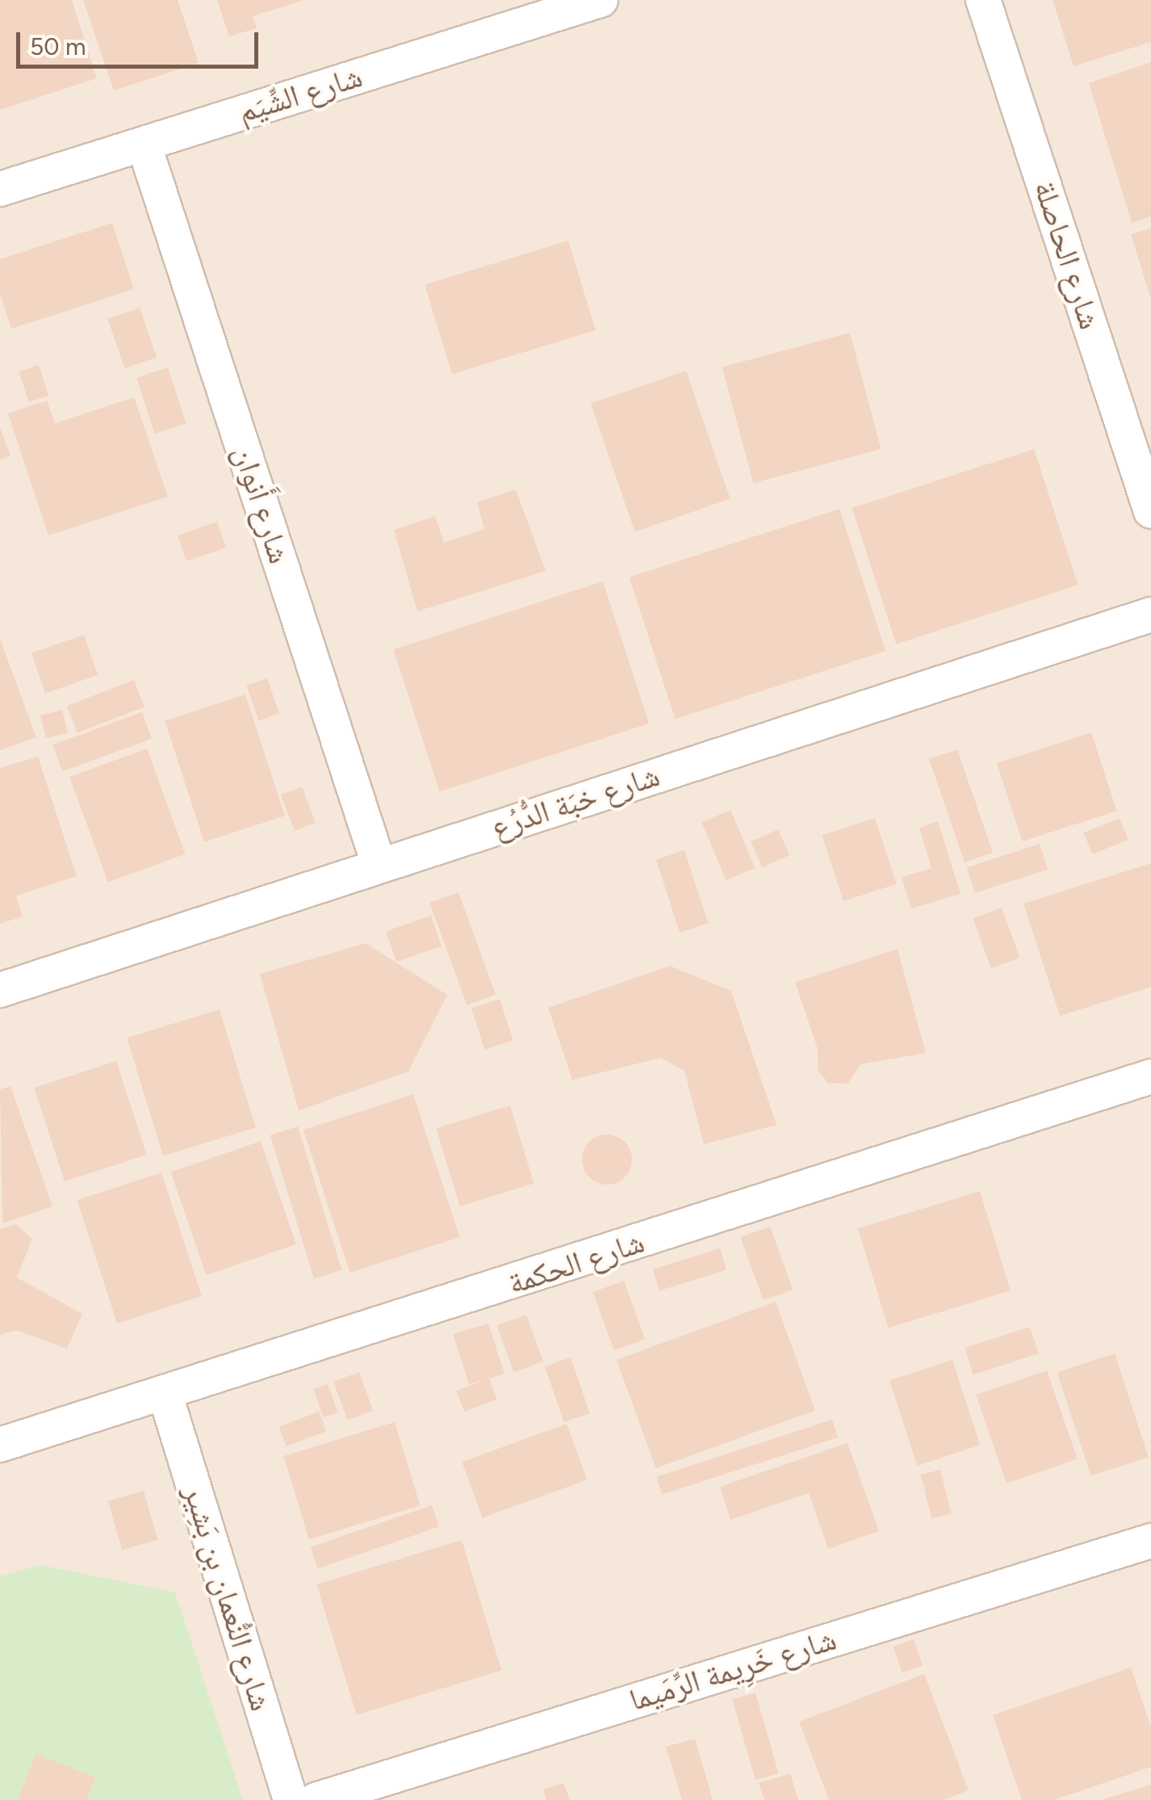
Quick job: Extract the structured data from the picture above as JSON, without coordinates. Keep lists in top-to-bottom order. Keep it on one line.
{"streets":{"street":["شارع الشِّيَم","شارع الحاصلة","شارع أَنوان","شارع خبَة الدُّرُع","شارع الحكمة","شارع النُّعمان بن بَشِير","شارع خَرِيمة الرِّمَيما"]},"crossings":[["شارع الشِّيَم","شارع أَنوان"],["شارع أَنوان","شارع خبَة الدُّرُع"],["شارع الحكمة","شارع النُّعمان بن بَشِير"]],"scale_bar":"50 m"}
